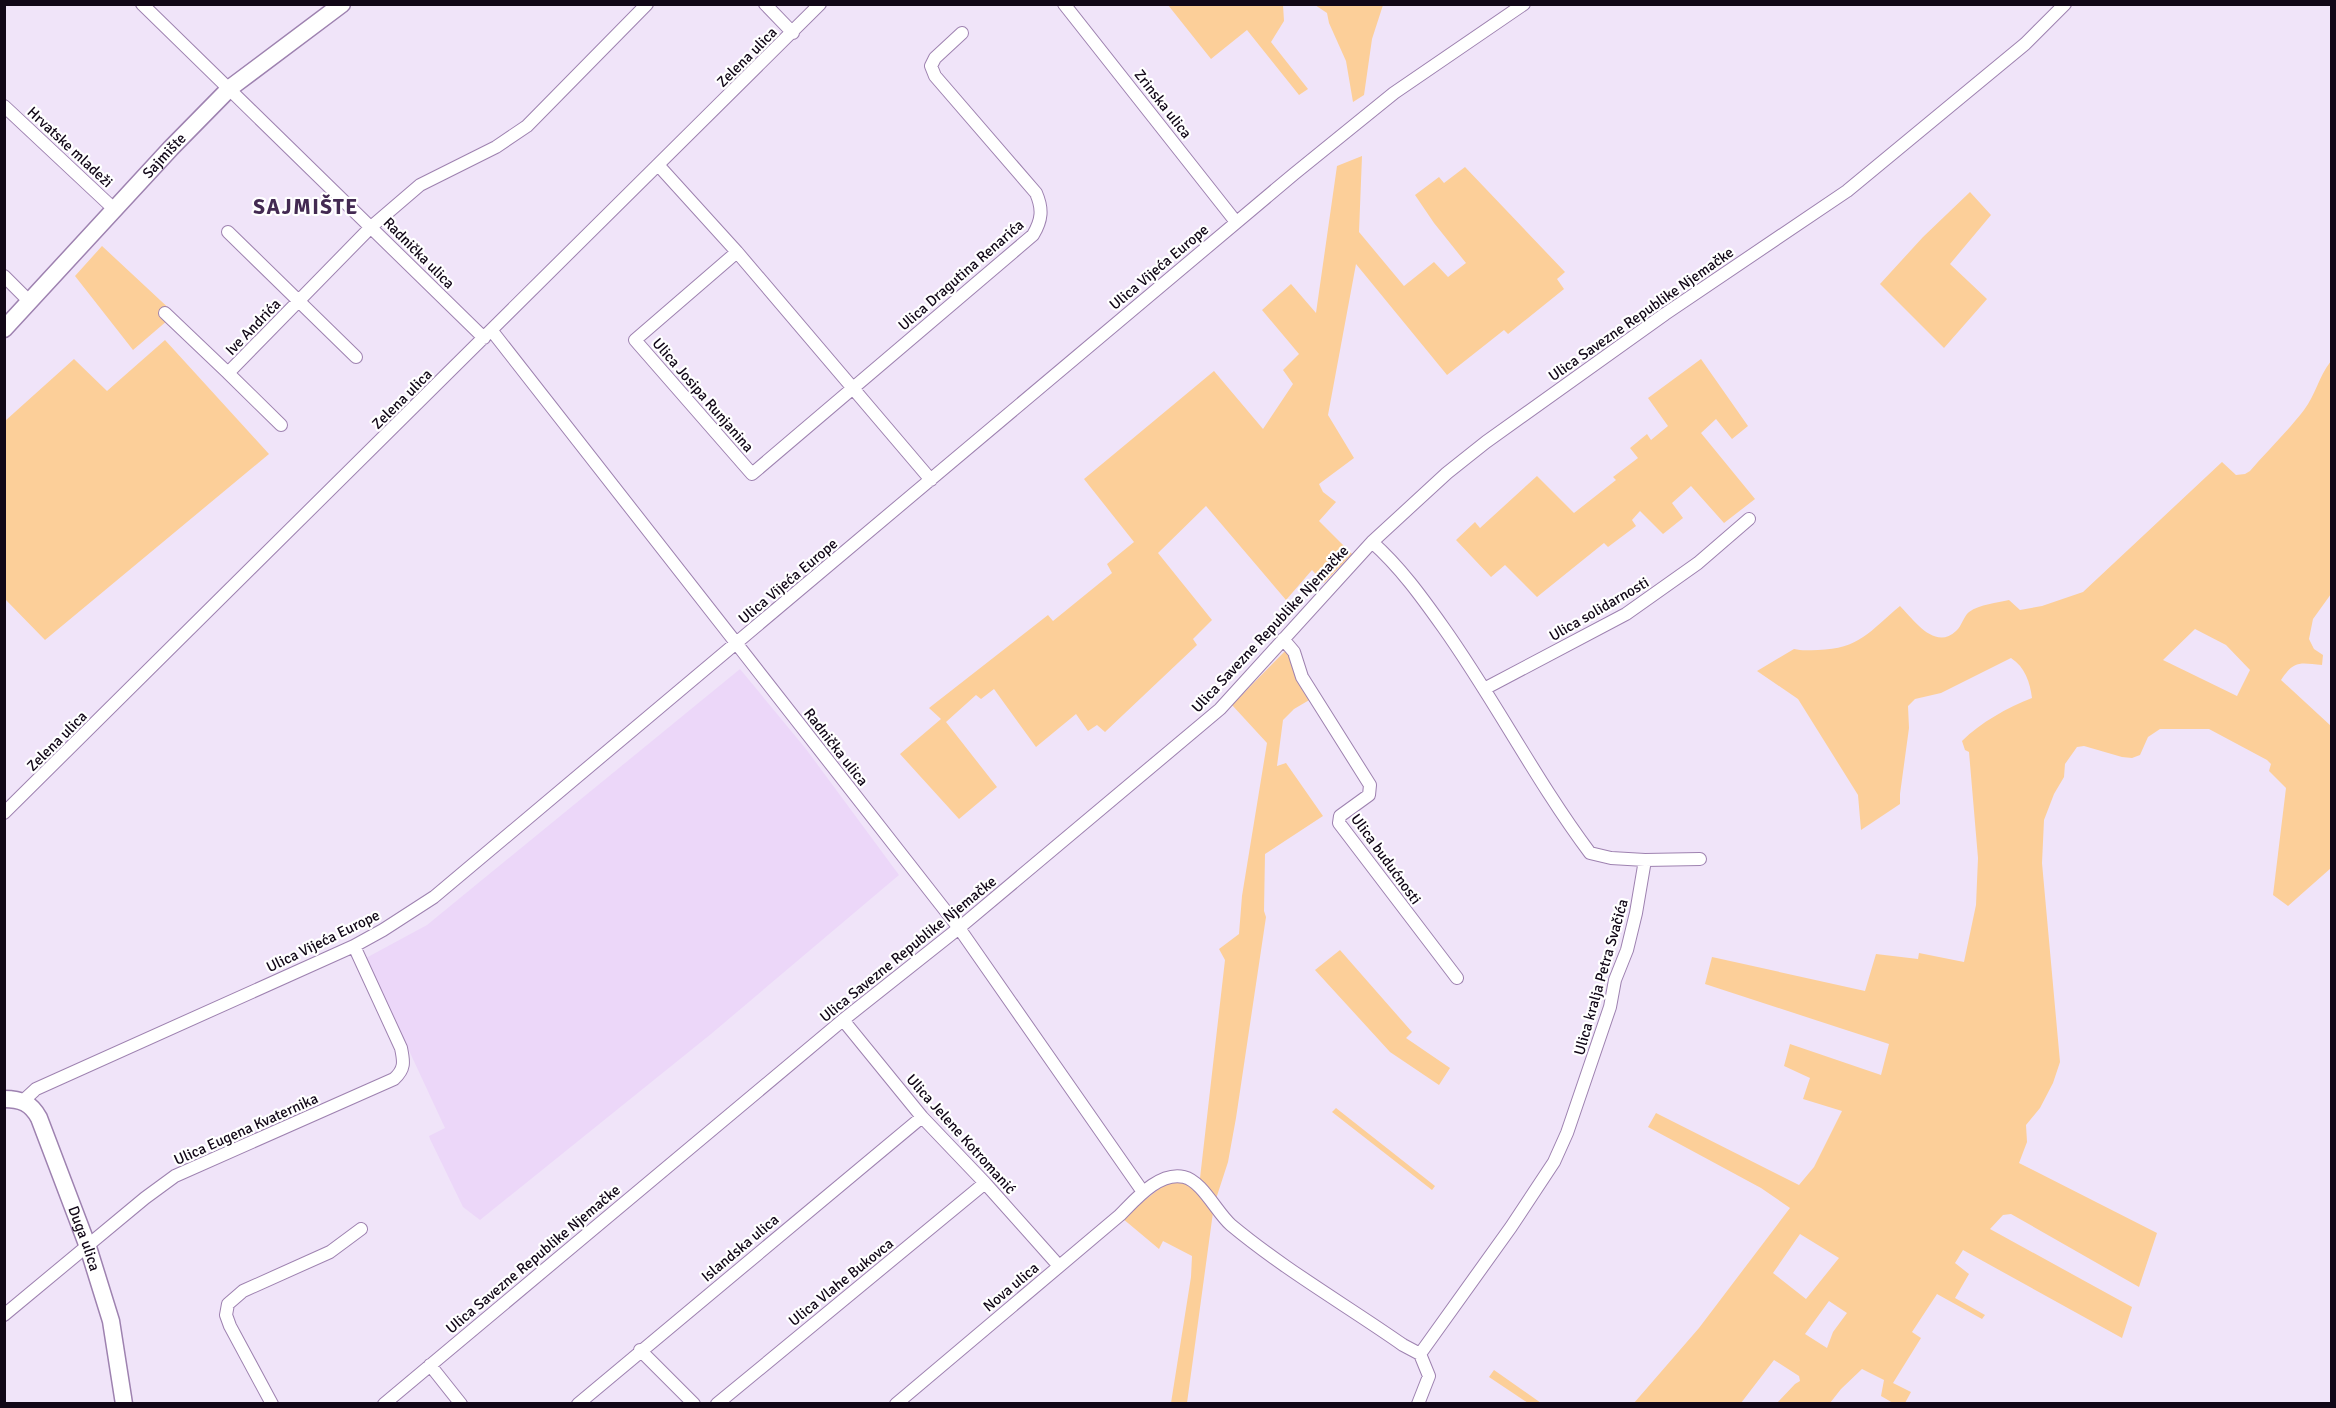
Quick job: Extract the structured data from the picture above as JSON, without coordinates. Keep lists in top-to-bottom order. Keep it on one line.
{"streets":{"main road":["Sajmište","Duga ulica"],"street":["Zelena ulica","Zrinska ulica","Hrvatske mladeži","Radnička ulica","Ulica Vijeća Europe","Ulica Dragutina Renarića","Ulica Savezne Republike Njemačke","Ive Andrića","Ulica Josipa Runjanina","Ulica solidarnosti","Ulica budućnosti","Ulica kralja Petra Svačića","Ulica Eugena Kvaternika","Ulica Jelene Kotromanić","Islandska ulica","Ulica Vlahe Bukovca","Nova ulica"]},"crossings":[["Zelena ulica","Radnička ulica"],["Zrinska ulica","Ulica Vijeća Europe"],["Hrvatske mladeži","Sajmište"],["Sajmište","Radnička ulica"],["Radnička ulica","Ulica Vijeća Europe"],["Radnička ulica","Ulica Savezne Republike Njemačke"],["Radnička ulica","Ive Andrića"],["Radnička ulica","Nova ulica"],["Ulica Vijeća Europe","Ulica Eugena Kvaternika"],["Ulica Vijeća Europe","Duga ulica"],["Ulica Dragutina Renarića","Ulica Josipa Runjanina"],["Ulica Savezne Republike Njemačke","Ulica budućnosti"],["Ulica Savezne Republike Njemačke","Ulica Jelene Kotromanić"],["Ulica kralja Petra Svačića","Nova ulica"],["Ulica Eugena Kvaternika","Duga ulica"],["Ulica Jelene Kotromanić","Islandska ulica"],["Ulica Jelene Kotromanić","Ulica Vlahe Bukovca"],["Ulica Jelene Kotromanić","Nova ulica"]],"districts":["SAJMIŠTE"]}
